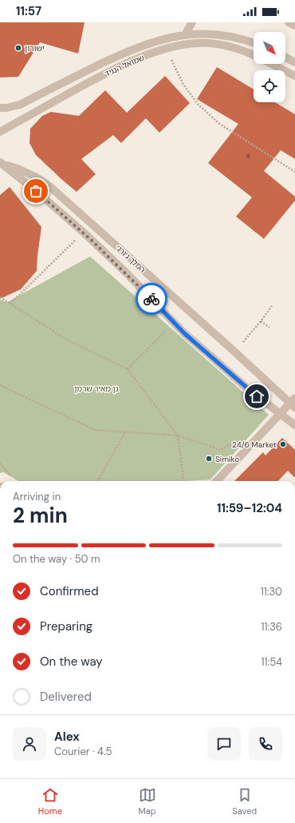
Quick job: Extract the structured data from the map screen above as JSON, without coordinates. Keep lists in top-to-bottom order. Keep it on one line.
{"streets":{"street":["שמואל הנגיד","המלך ג׳ורג׳"]},"parks":["גן מאיר שרמן"],"places":["ישורון","24/6 Market","Simiko"],"house_numbers":["9"],"north":"bottom right","page":{"status":"11:57","heading":["2 min","Arriving in","11:59–12:04"],"panel":["Alex","Courier · 4.5"],"bar":"On the way · 50 m","list":[["Confirmed","11:30"],["Preparing","11:36"],["On the way","11:54"],"Delivered"],"tabs":["Home","Map","Saved"]}}
